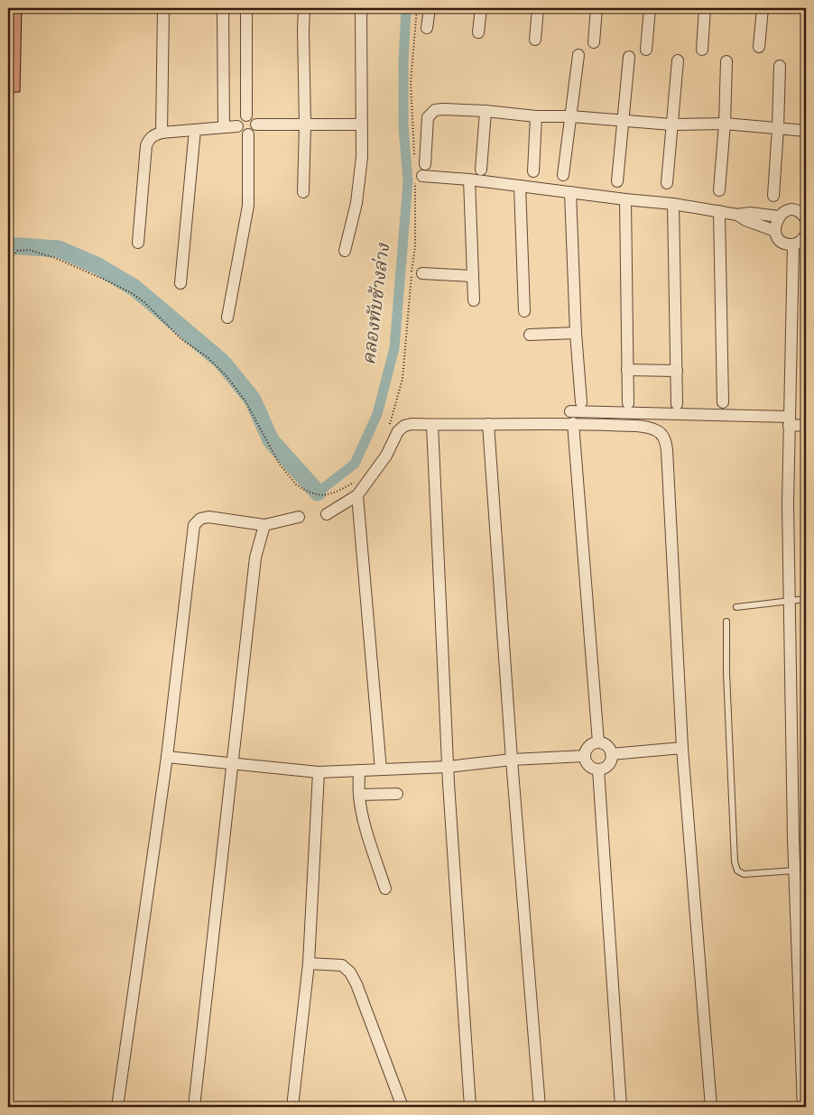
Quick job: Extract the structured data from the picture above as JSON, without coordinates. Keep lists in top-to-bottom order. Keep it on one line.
{"water":["คลองทับช้างล่าง"]}
